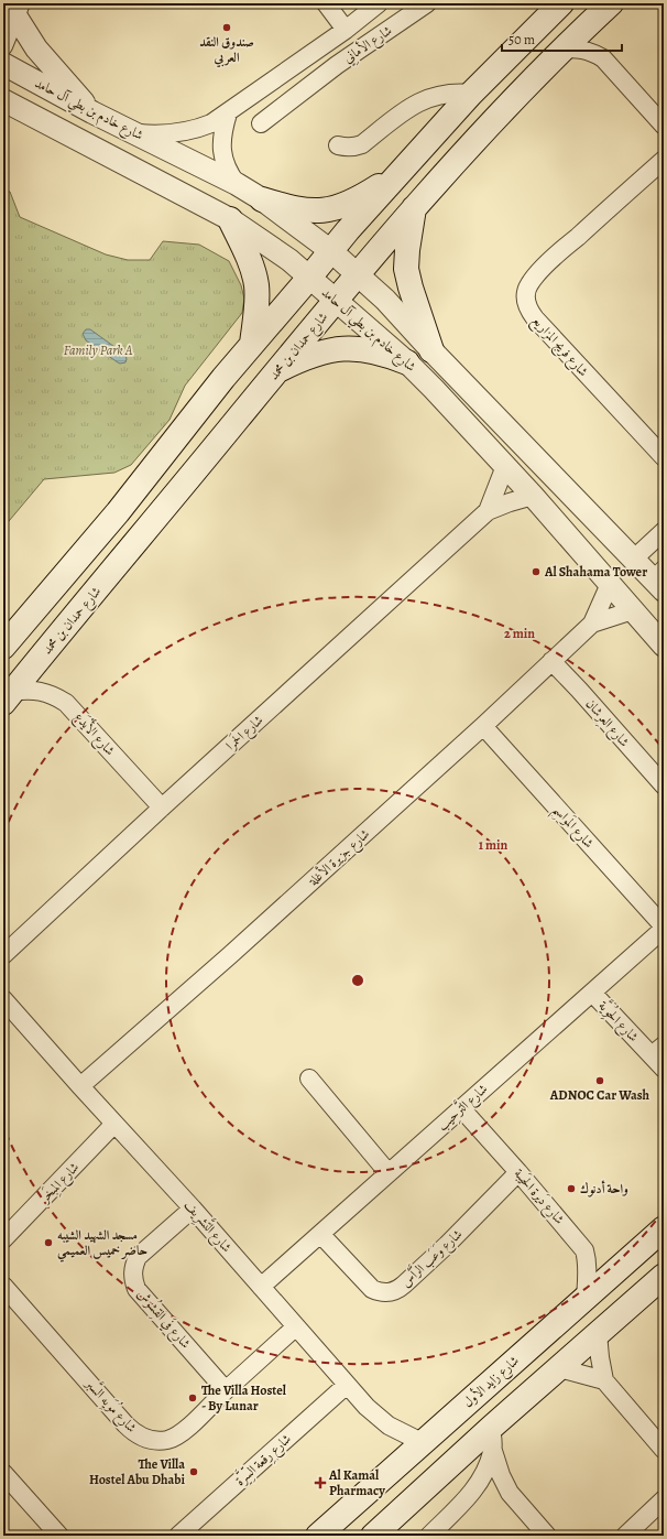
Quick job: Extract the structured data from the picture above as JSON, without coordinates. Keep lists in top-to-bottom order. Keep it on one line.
{"streets":{"main road":["شارع حمدان بن محمد","شارع زايد الأول"],"street":["شارع الأمانِي","شارع خادم بن بطي آل حامد","شارع فريج المزاريع","شارع العِرشان","شارع الحَمرا","شارع الأَيْدَع","شارع المَواسِم","شارع جزيرة الأغلة","شارع الحُوِيَّة","شارع التَّرحِيب","شارع المِبخَر","شارع دَيرة الحَيبة","شارع التَّشرِيف","شارع وَعَب الرَّأس","شارع فَي القِشُوش","شارع مُوَيِه السَّبر","شارع رِقعة السِّرَّة"]},"crossings":[["شارع الأمانِي","شارع خادم بن بطي آل حامد"],["شارع خادم بن بطي آل حامد","شارع حمدان بن محمد"],["شارع خادم بن بطي آل حامد","شارع الحَمرا"],["شارع خادم بن بطي آل حامد","شارع جزيرة الأغلة"],["شارع حمدان بن محمد","شارع الأَيْدَع"],["شارع العِرشان","شارع جزيرة الأغلة"],["شارع الحَمرا","شارع الأَيْدَع"],["شارع المَواسِم","شارع جزيرة الأغلة"],["شارع المَواسِم","شارع التَّرحِيب"],["شارع جزيرة الأغلة","شارع التَّشرِيف"],["شارع الحُوِيَّة","شارع التَّرحِيب"],["شارع التَّرحِيب","شارع دَيرة الحَيبة"],["شارع التَّرحِيب","شارع التَّشرِيف"],["شارع التَّرحِيب","شارع وَعَب الرَّأس"],["شارع المِبخَر","شارع التَّشرِيف"],["شارع دَيرة الحَيبة","شارع وَعَب الرَّأس"],["شارع دَيرة الحَيبة","شارع زايد الأول"],["شارع التَّشرِيف","شارع فَي القِشُوش"],["شارع التَّشرِيف","شارع زايد الأول"],["شارع التَّشرِيف","شارع مُوَيِه السَّبر"],["شارع التَّشرِيف","شارع رِقعة السِّرَّة"],["شارع فَي القِشُوش","شارع مُوَيِه السَّبر"]],"parks":["Family Park A"],"places":{"other":["صندوق النقد العربي","Al Shahama Tower","ADNOC Car Wash","واحة أدنوك","مسجد الشهيد الشيبه حاضر خميس العميمي","The Villa Hostel - By Lunar","The Villa Hostel Abu Dhabi"],"health":["Al Kamal Pharmacy"]},"scale_bar":"50 m","rings":["2 min","1 min"]}
